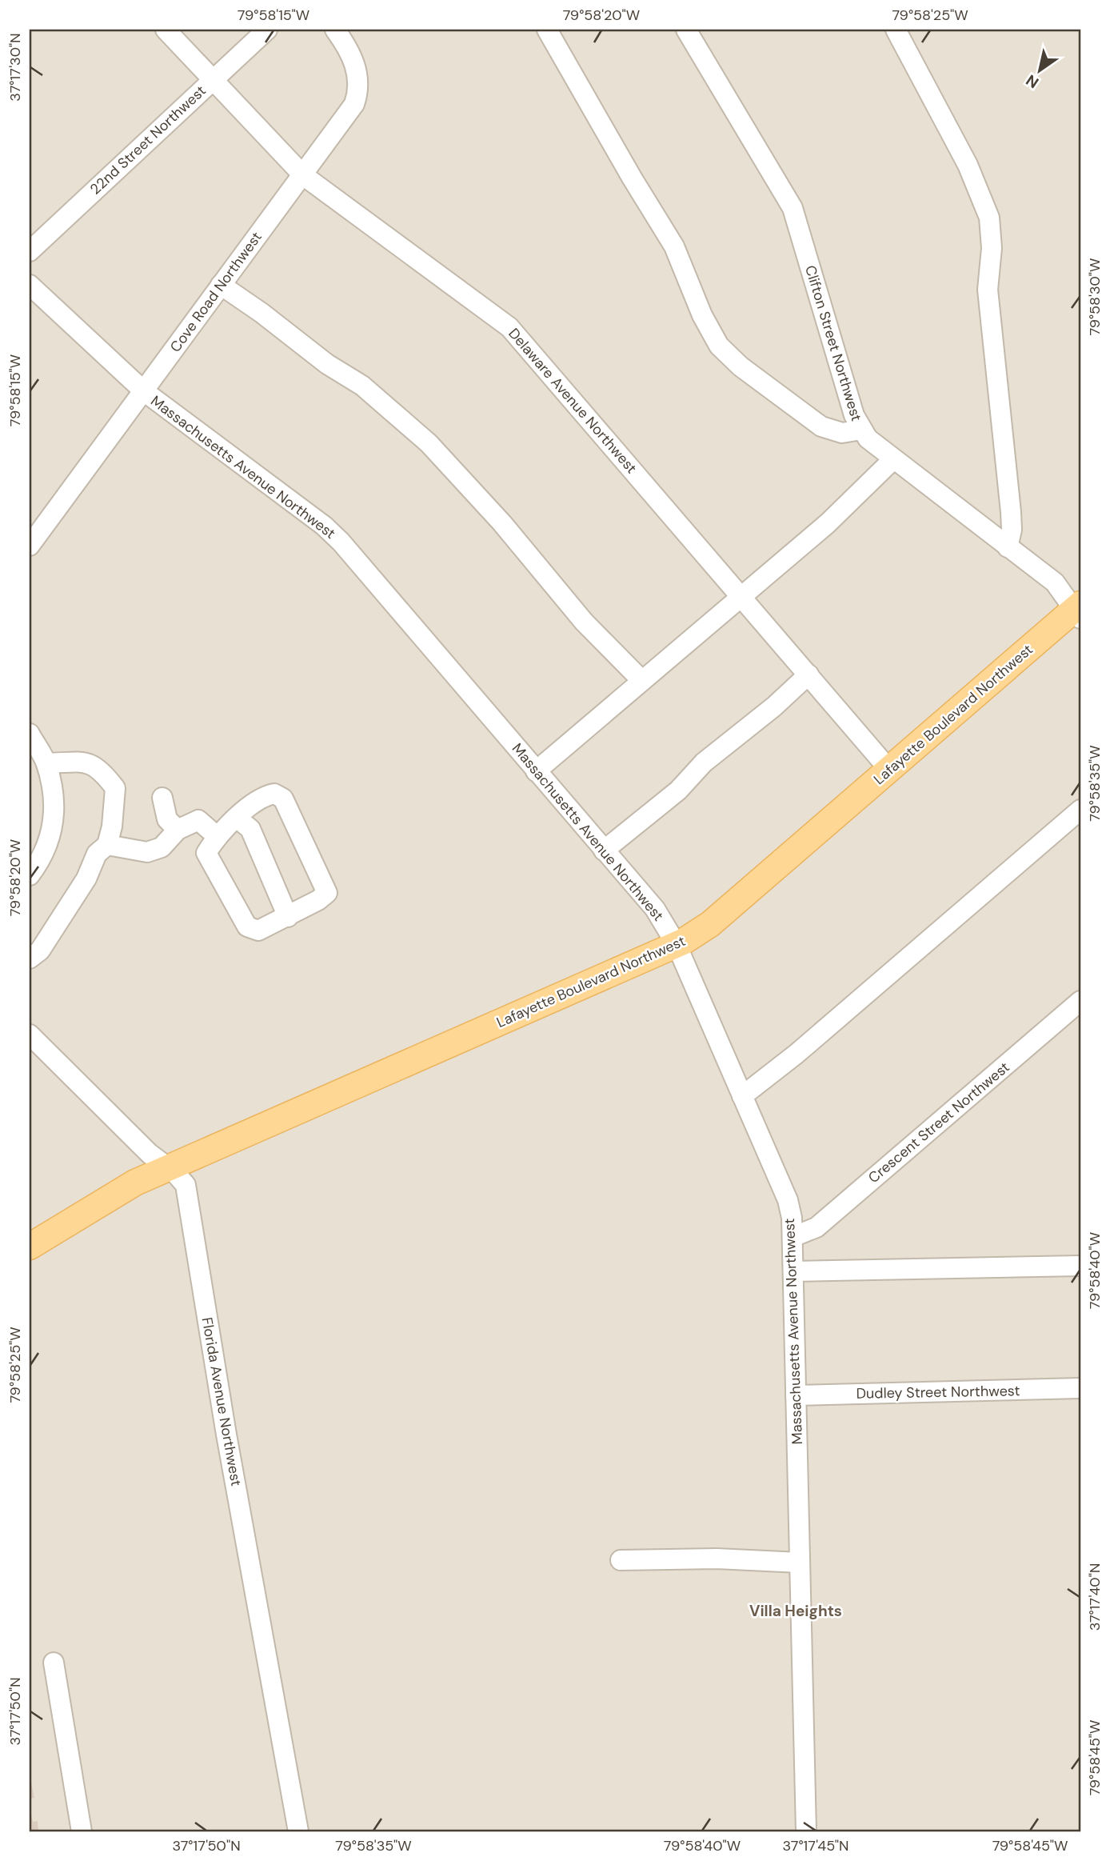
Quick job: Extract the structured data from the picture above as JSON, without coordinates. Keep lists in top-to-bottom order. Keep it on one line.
{"streets":{"main road":["Lafayette Boulevard Northwest"],"street":["22nd Street Northwest","Cove Road Northwest","Clifton Street Northwest","Delaware Avenue Northwest","Massachusetts Avenue Northwest","Crescent Street Northwest","Dudley Street Northwest","Florida Avenue Northwest"]},"crossings":[["22nd Street Northwest","Delaware Avenue Northwest"],["Cove Road Northwest","Delaware Avenue Northwest"],["Cove Road Northwest","Massachusetts Avenue Northwest"],["Clifton Street Northwest","Lafayette Boulevard Northwest"],["Delaware Avenue Northwest","Lafayette Boulevard Northwest"],["Massachusetts Avenue Northwest","Lafayette Boulevard Northwest"],["Massachusetts Avenue Northwest","Crescent Street Northwest"],["Massachusetts Avenue Northwest","Dudley Street Northwest"],["Lafayette Boulevard Northwest","Florida Avenue Northwest"]],"districts":["Villa Heights"],"north":"bottom left","coordinates":["79°58'15\"W","79°58'20\"W","79°58'25\"W","37°17'30\"N","79°58'30\"W","79°58'35\"W","79°58'40\"W","37°17'40\"N","37°17'50\"N","79°58'45\"W","37°17'45\"N"]}
